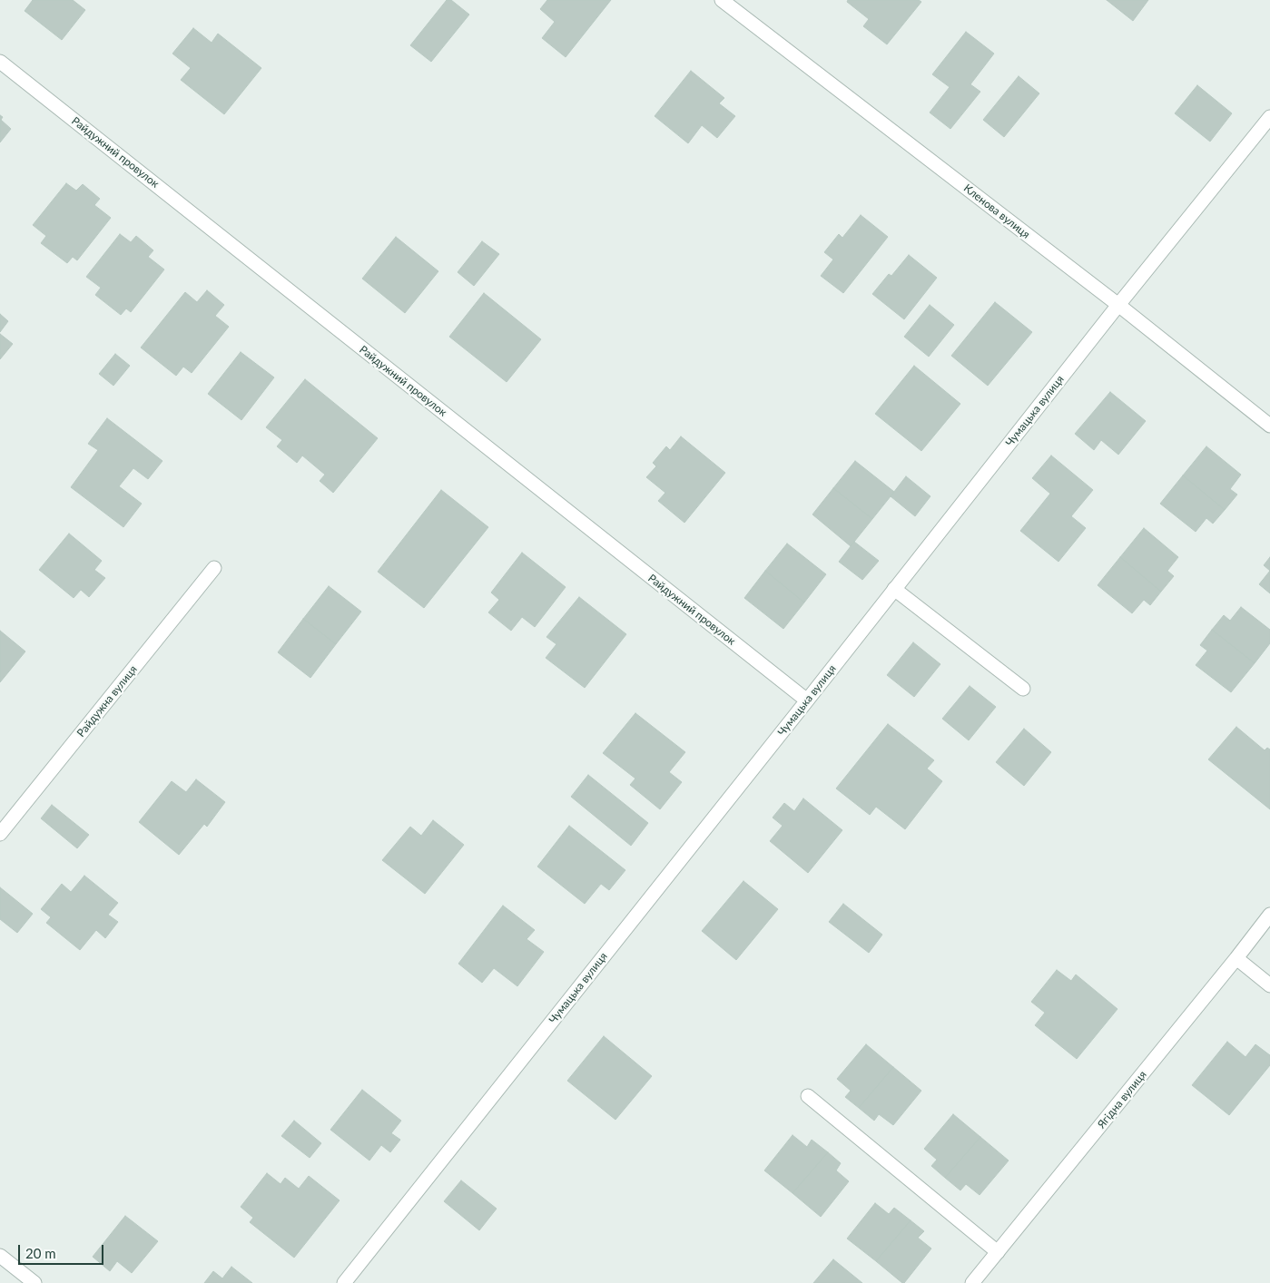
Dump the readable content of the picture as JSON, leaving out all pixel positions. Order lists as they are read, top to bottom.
{
  "streets": {
    "street": [
      "Райдужний провулок",
      "Кленова вулиця",
      "Чумацька вулиця",
      "Райдужна вулиця",
      "Ягідна вулиця"
    ]
  },
  "crossings": [
    ["Райдужний провулок", "Чумацька вулиця"],
    ["Кленова вулиця", "Чумацька вулиця"]
  ],
  "scale_bar": "20 m"
}
